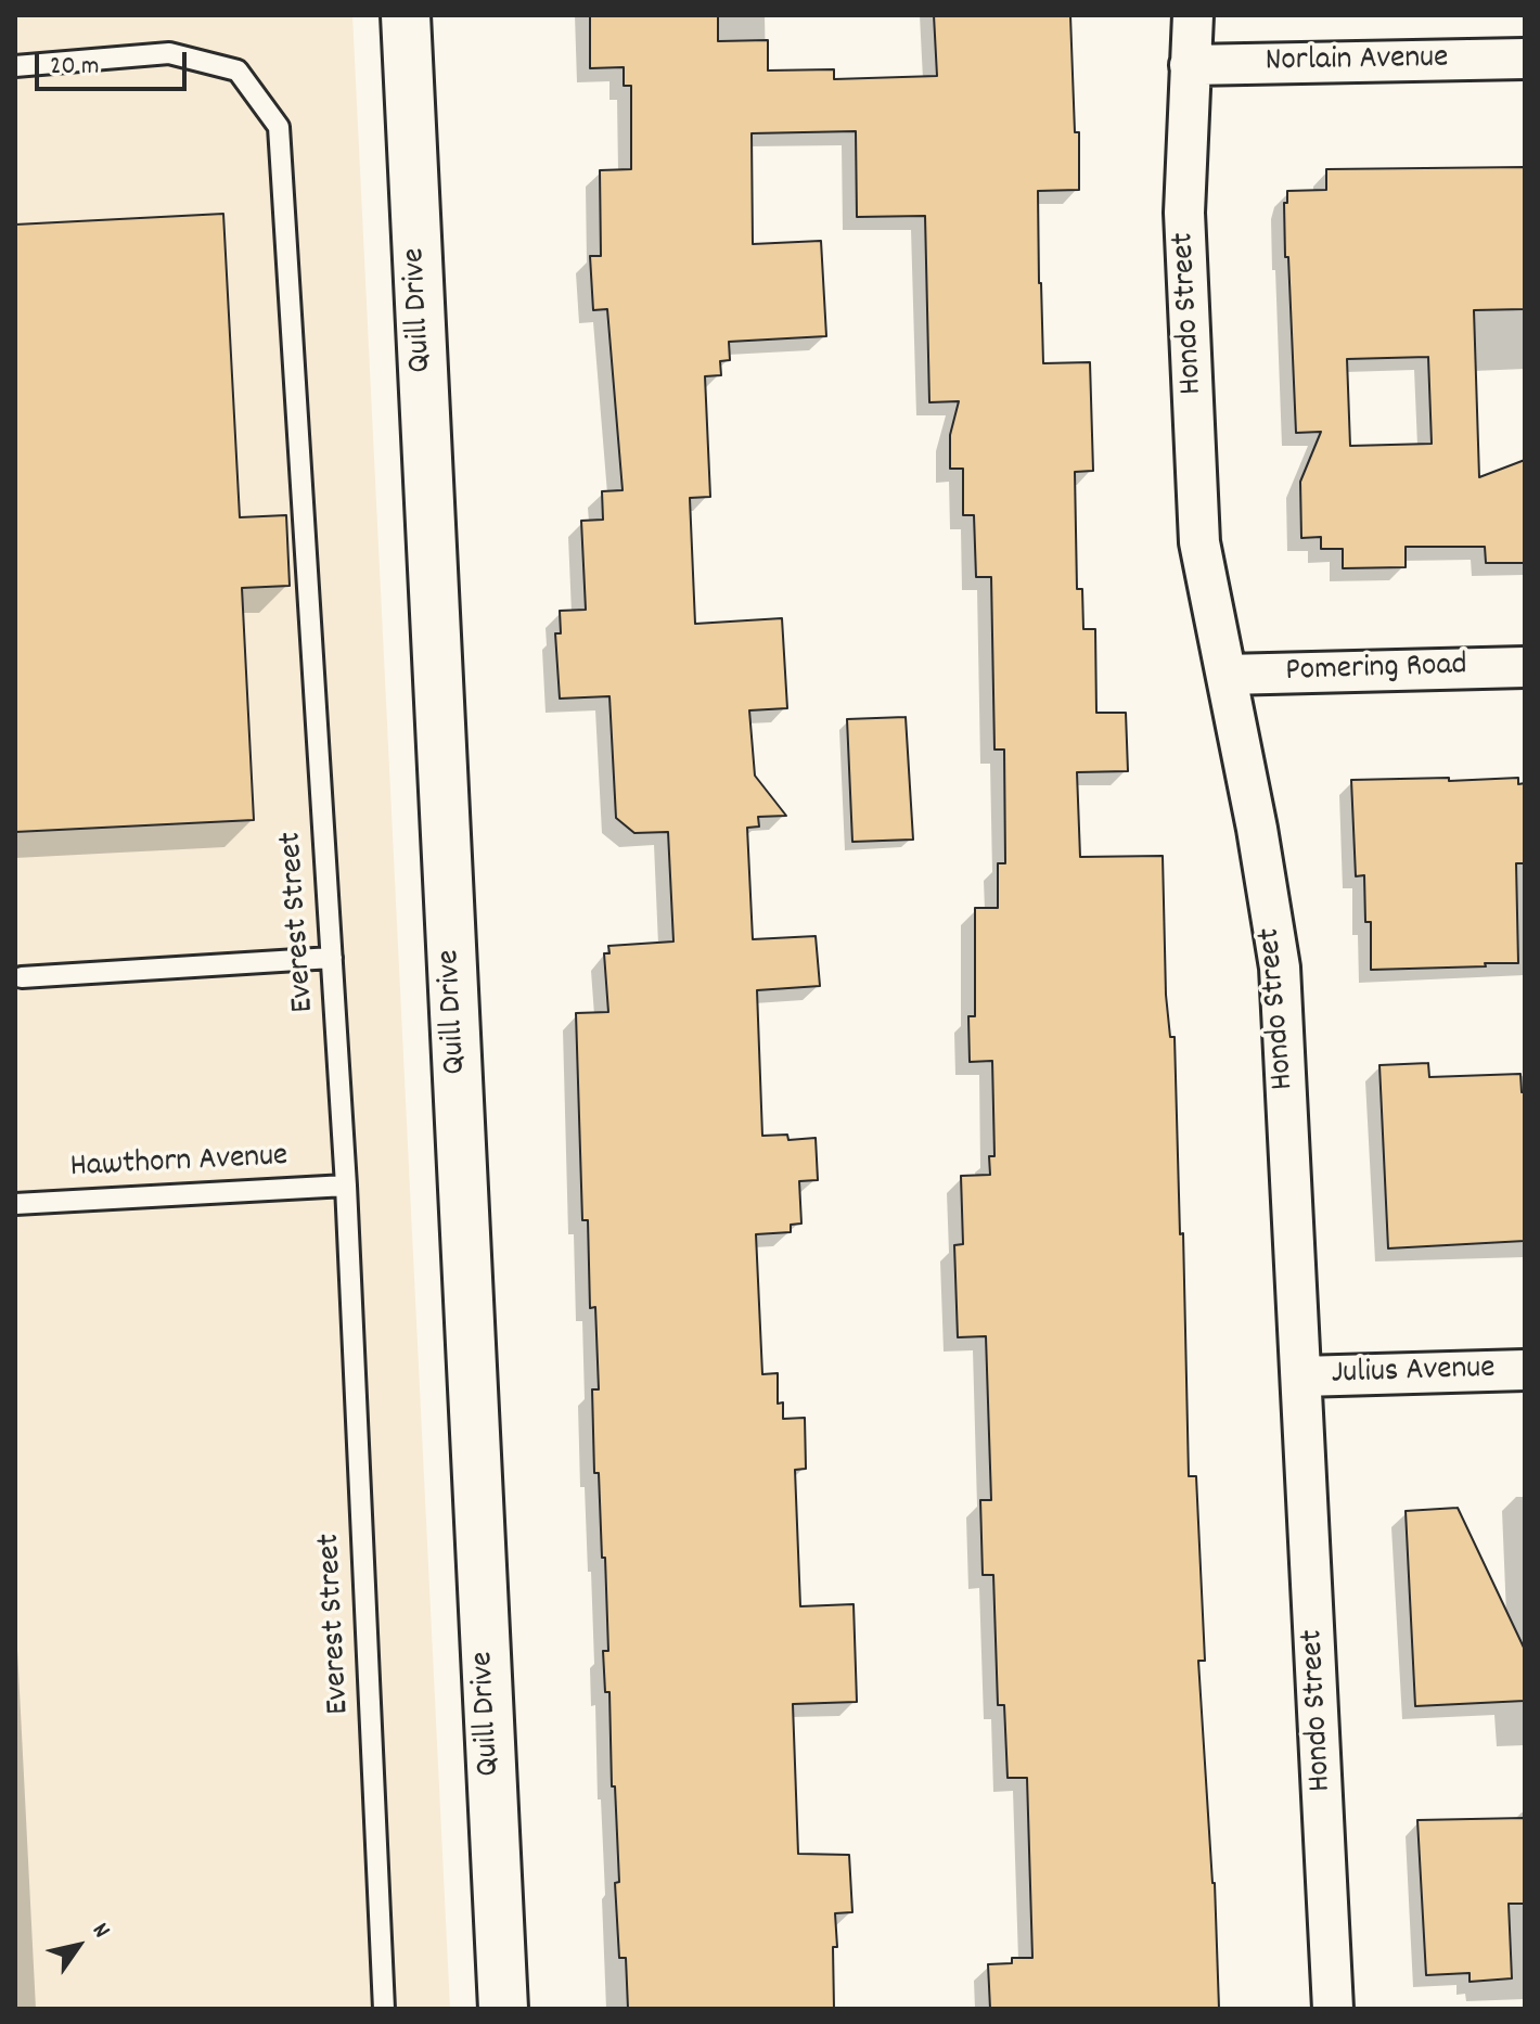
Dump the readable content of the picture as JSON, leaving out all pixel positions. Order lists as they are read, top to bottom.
{
  "streets": {
    "street": [
      "Norlain Avenue",
      "Quill Drive",
      "Hondo Street",
      "Pomering Road",
      "Julius Avenue"
    ],
    "lane": ["Everest Street", "Hawthorn Avenue"]
  },
  "crossings": [
    ["Norlain Avenue", "Hondo Street"],
    ["Hondo Street", "Pomering Road"],
    ["Hondo Street", "Julius Avenue"],
    ["Everest Street", "Hawthorn Avenue"]
  ],
  "scale_bar": "20 m",
  "north": "top right"
}
